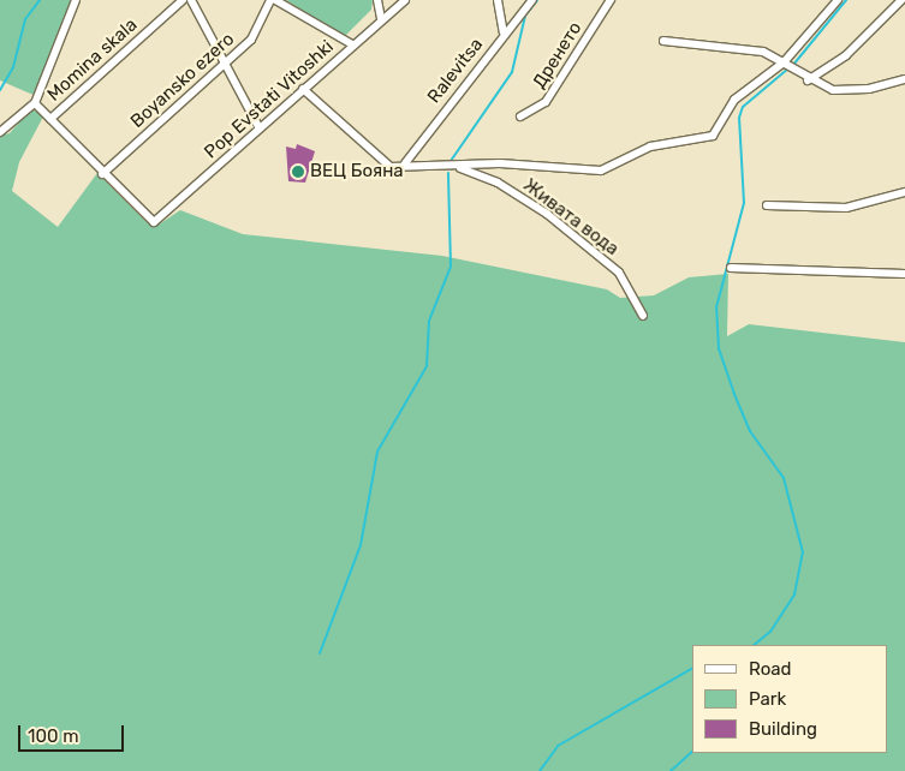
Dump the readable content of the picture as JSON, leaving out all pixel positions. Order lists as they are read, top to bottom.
{
  "streets": {
    "street": [
      "Дренето",
      "Momina skala",
      "Ralevitsa",
      "Boyansko ezero",
      "Pop Evstati Vitoshki",
      "Живата вода"
    ]
  },
  "crossings": [
    ["Boyansko ezero", "Pop Evstati Vitoshki"]
  ],
  "places": ["ВЕЦ Бояна"],
  "legend": ["Road", "Park", "Building"],
  "scale_bar": "100 m"
}
